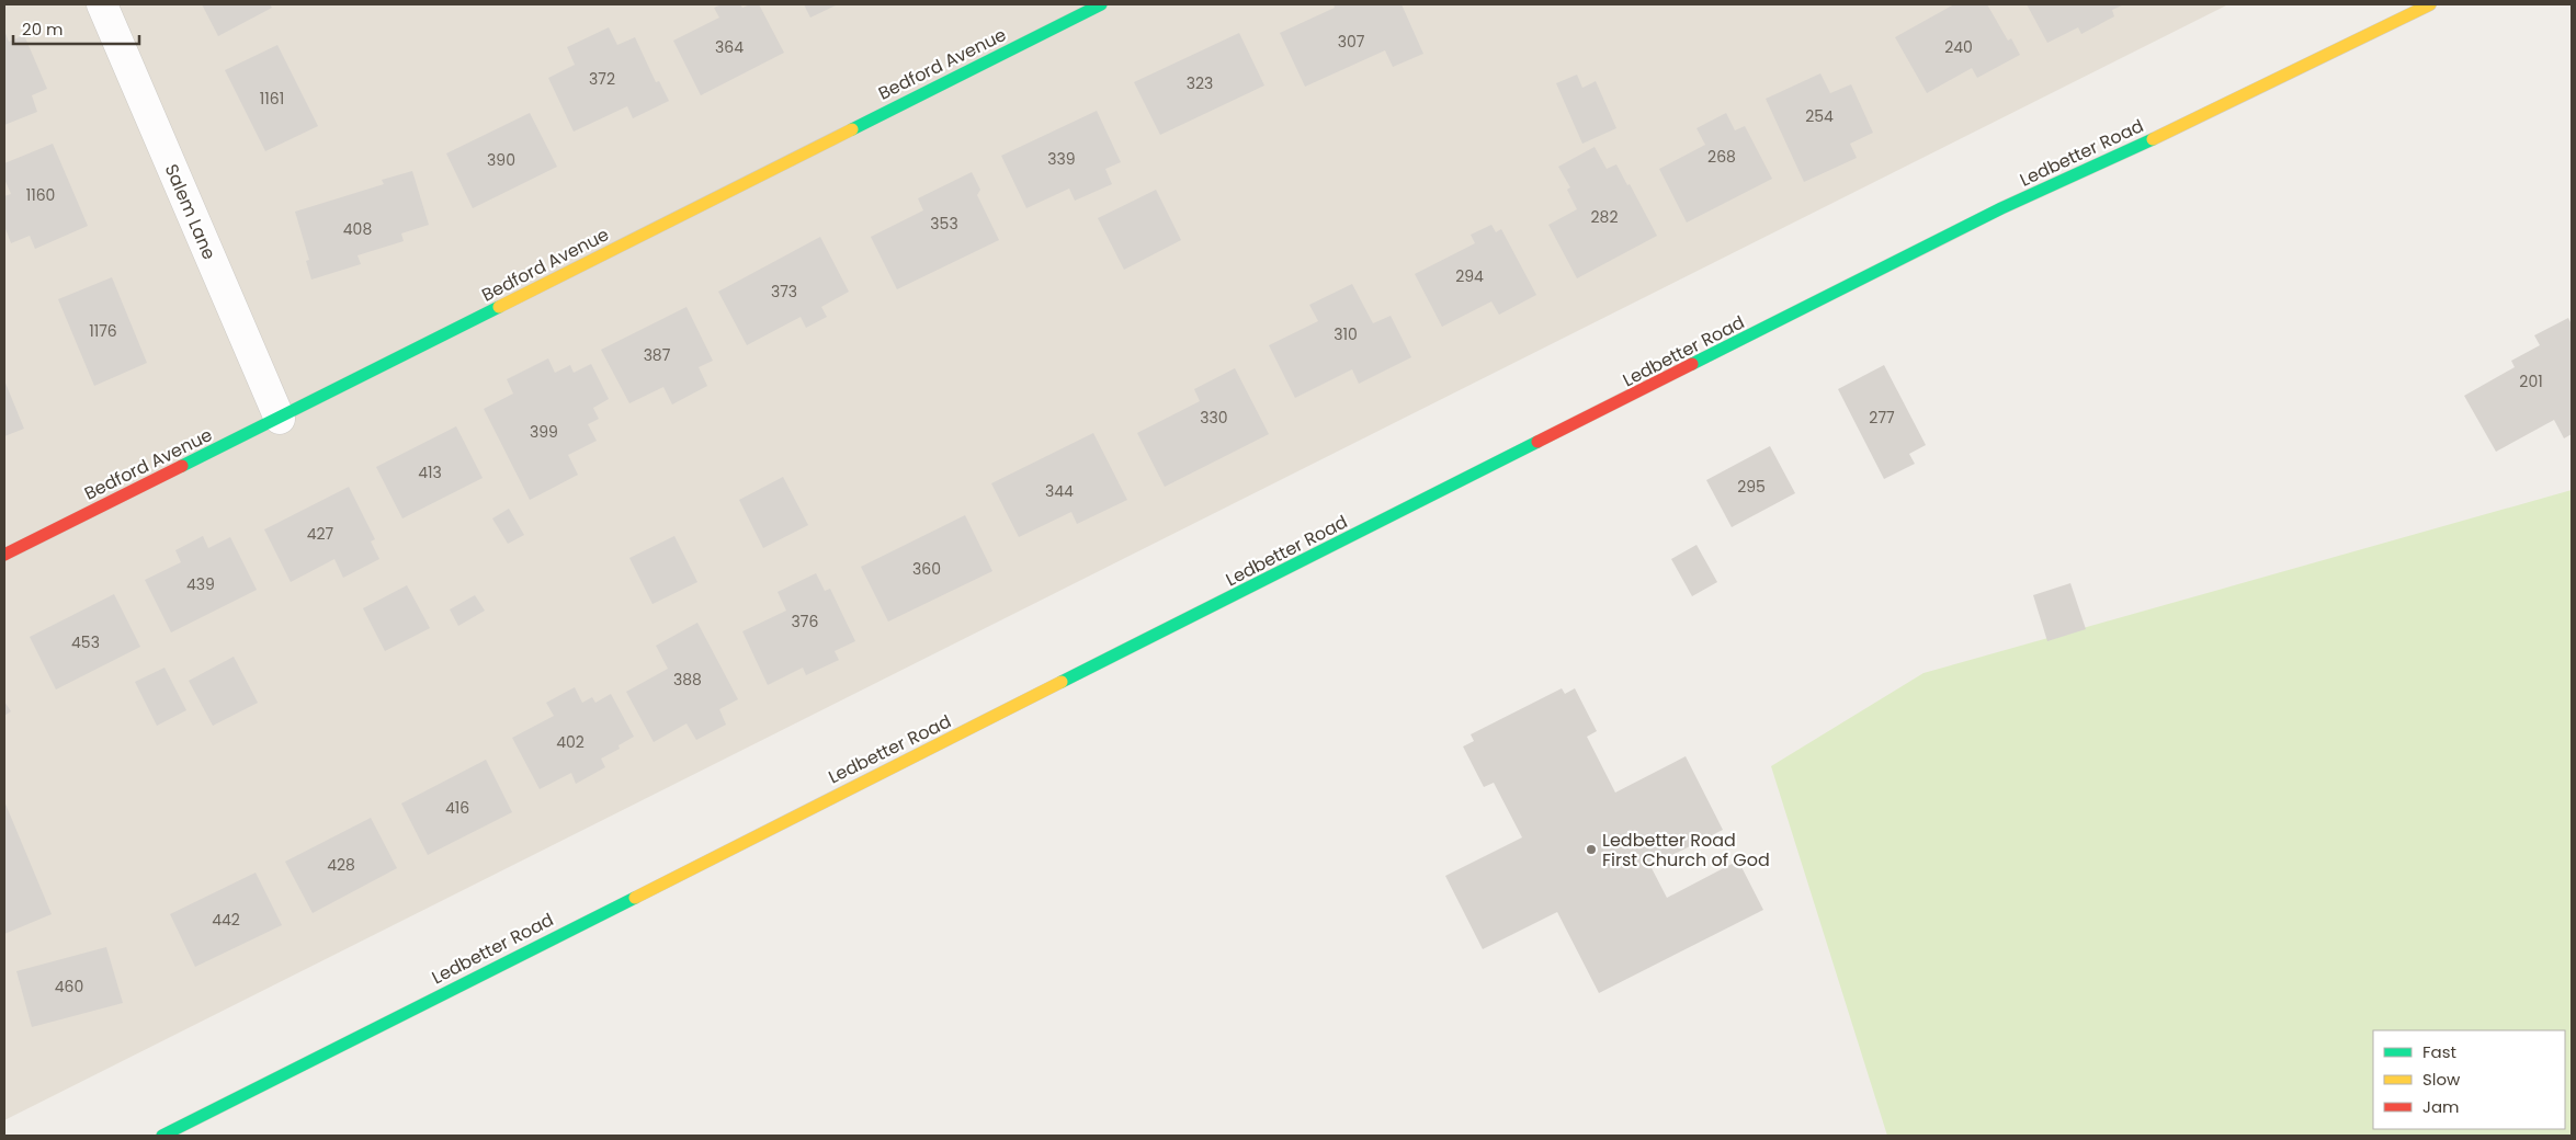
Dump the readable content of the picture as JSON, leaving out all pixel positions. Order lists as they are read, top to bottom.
{
  "streets": {
    "street": ["Bedford Avenue", "Ledbetter Road", "Salem Lane"]
  },
  "crossings": [
    ["Bedford Avenue", "Salem Lane"]
  ],
  "places": ["Ledbetter Road First Church of God"],
  "house_numbers": [
    "307",
    "364",
    "240",
    "372",
    "323",
    "1161",
    "254",
    "268",
    "339",
    "390",
    "1160",
    "282",
    "353",
    "408",
    "294",
    "373",
    "1176",
    "310",
    "387",
    "201",
    "330",
    "277",
    "399",
    "413",
    "295",
    "344",
    "427",
    "360",
    "439",
    "376",
    "453",
    "388",
    "402",
    "416",
    "428",
    "442",
    "460"
  ],
  "legend": ["Fast", "Slow", "Jam"],
  "scale_bar": "20 m"
}
